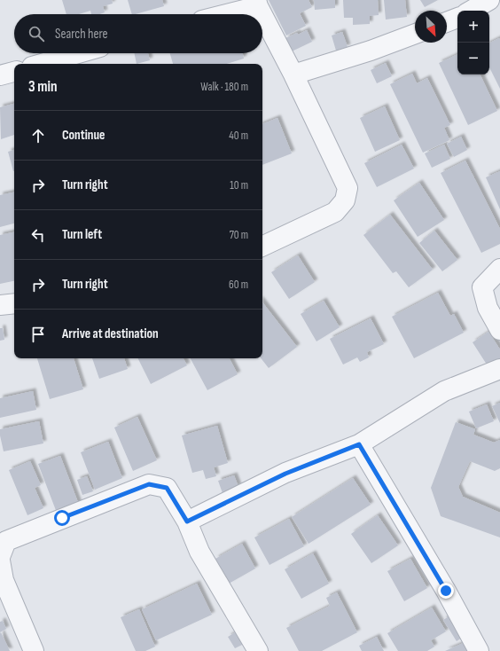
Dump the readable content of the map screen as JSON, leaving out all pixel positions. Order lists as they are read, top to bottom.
{
  "north": "bottom right",
  "page": {
    "map_buttons": ["+", "−"],
    "search": "Search here",
    "heading": ["3 min", "Walk · 180 m"],
    "list": [
      ["Continue", "40 m"],
      ["Turn right", "10 m"],
      ["Turn left", "70 m"],
      ["Turn right", "60 m"],
      "Arrive at destination"
    ]
  }
}
